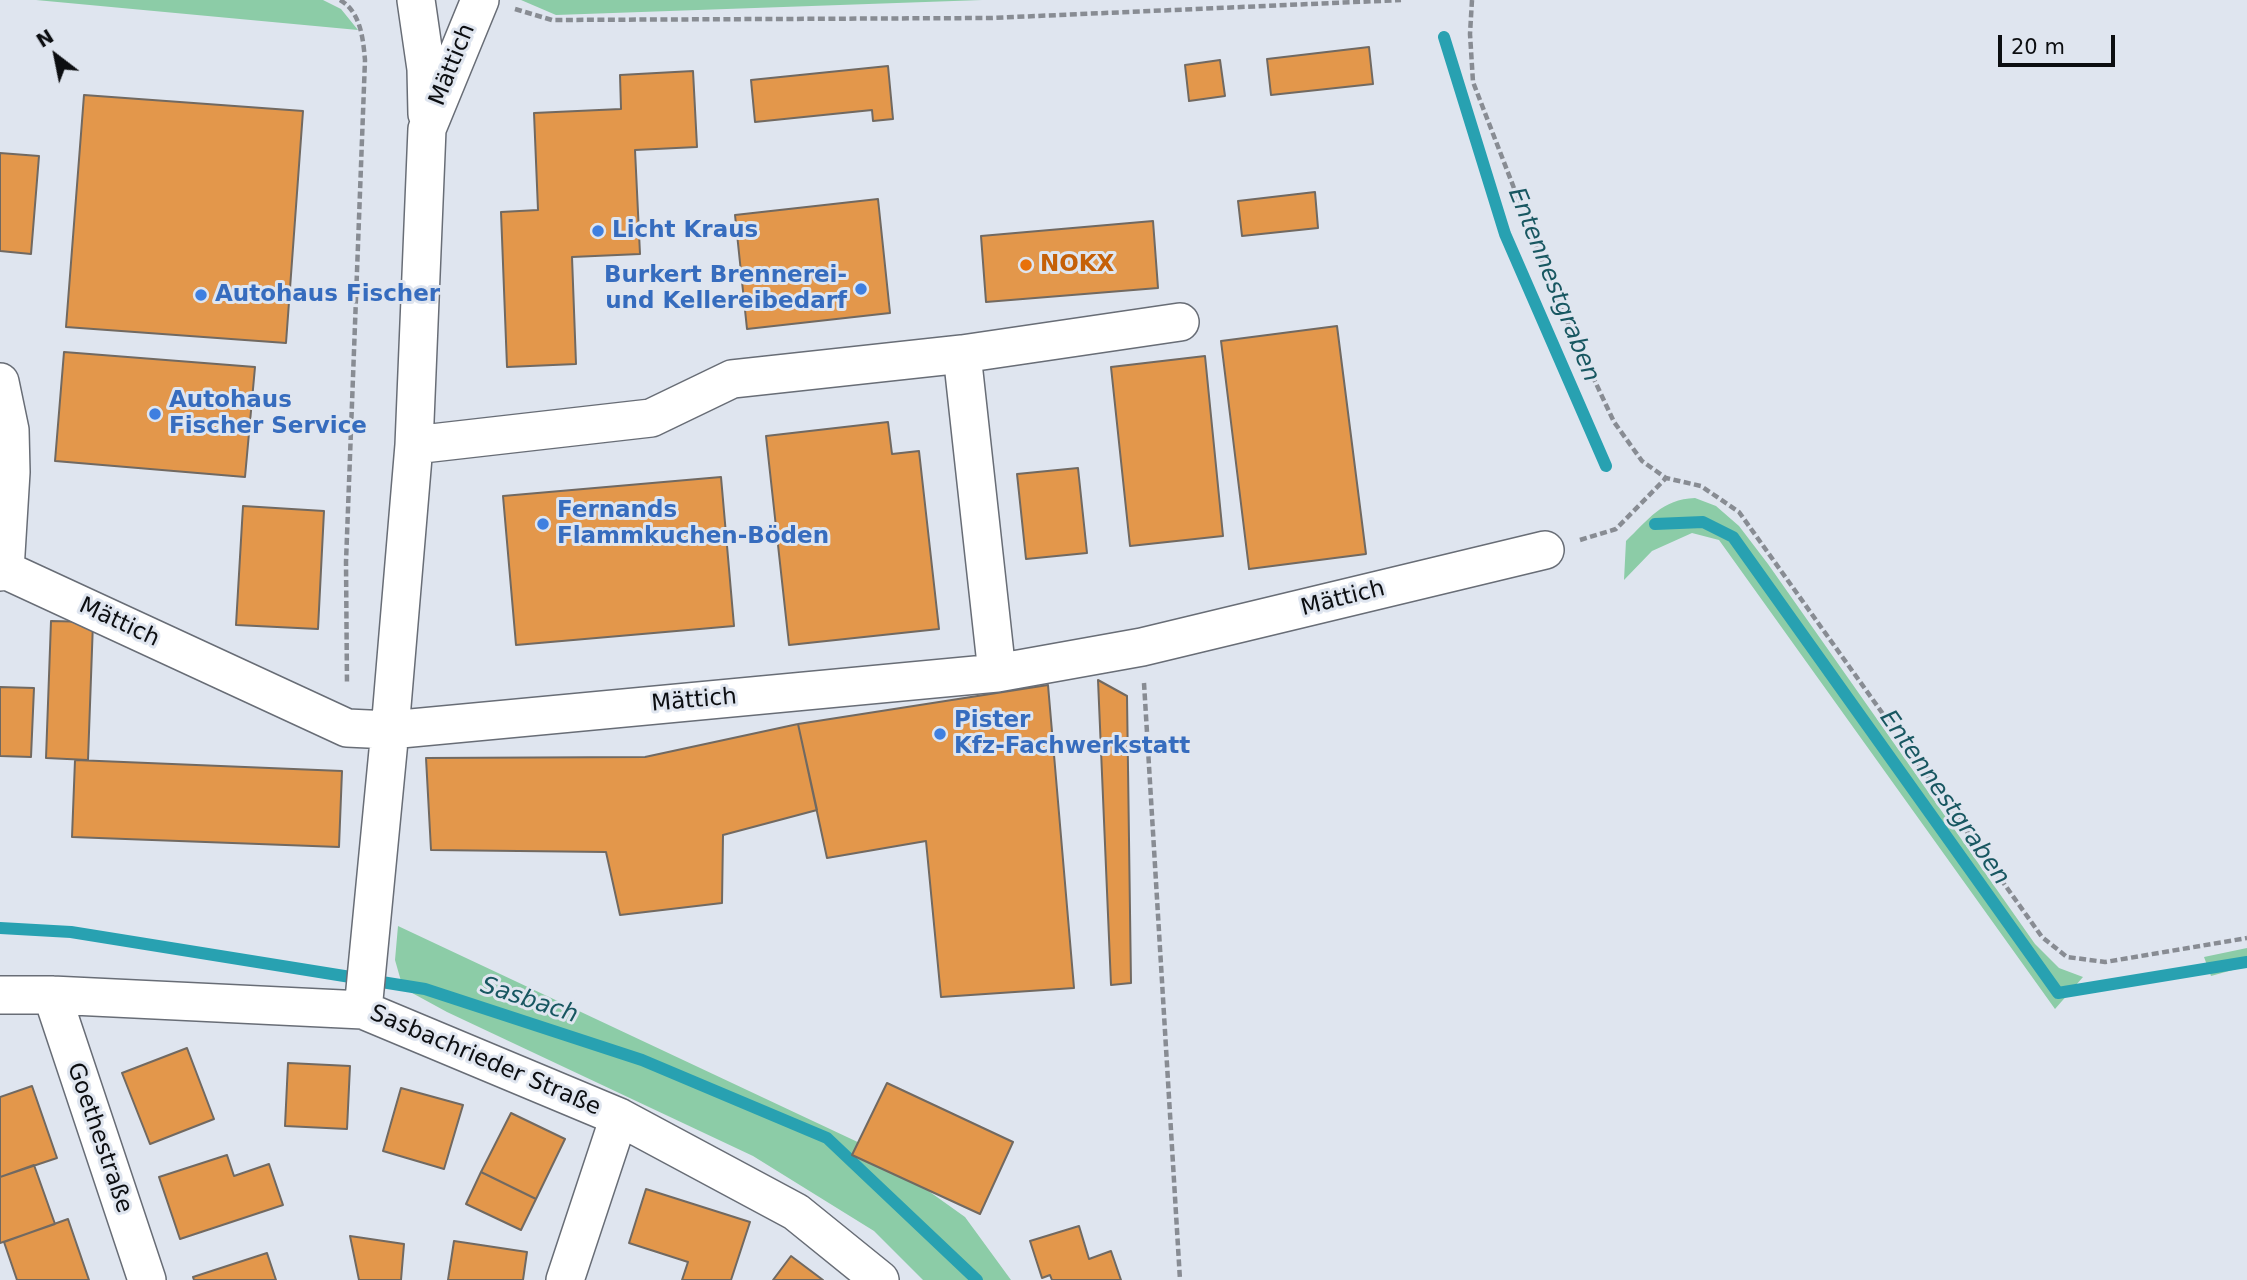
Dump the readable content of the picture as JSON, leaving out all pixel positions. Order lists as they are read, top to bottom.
{
  "streets": {
    "street": ["Mättich", "Sasbachrieder Straße", "Goethestraße"]
  },
  "crossings": [
    ["Mättich", "Sasbachrieder Straße"],
    ["Sasbachrieder Straße", "Goethestraße"]
  ],
  "water": ["Entennestgraben", "Sasbach"],
  "places": [
    "Licht Kraus",
    "NOKX",
    "Burkert Brennerei- und Kellereibedarf",
    "Autohaus Fischer",
    "Autohaus Fischer Service",
    "Fernands Flammkuchen-Böden",
    "Pister Kfz-Fachwerkstatt"
  ],
  "scale_bar": "20 m",
  "north": "top left"
}
